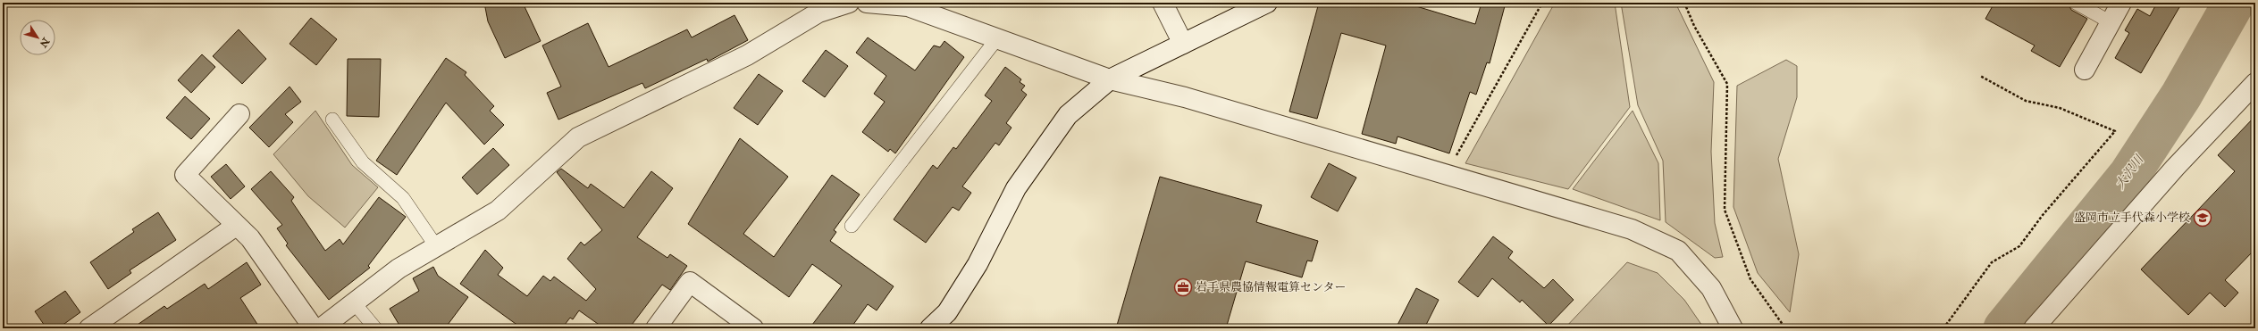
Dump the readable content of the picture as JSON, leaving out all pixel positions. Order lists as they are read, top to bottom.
{
  "water": ["大沢川"],
  "places": {
    "school or university": ["盛岡市立手代森小学校"],
    "office": ["岩手県農協情報電算センター"]
  },
  "north": "bottom right"
}
